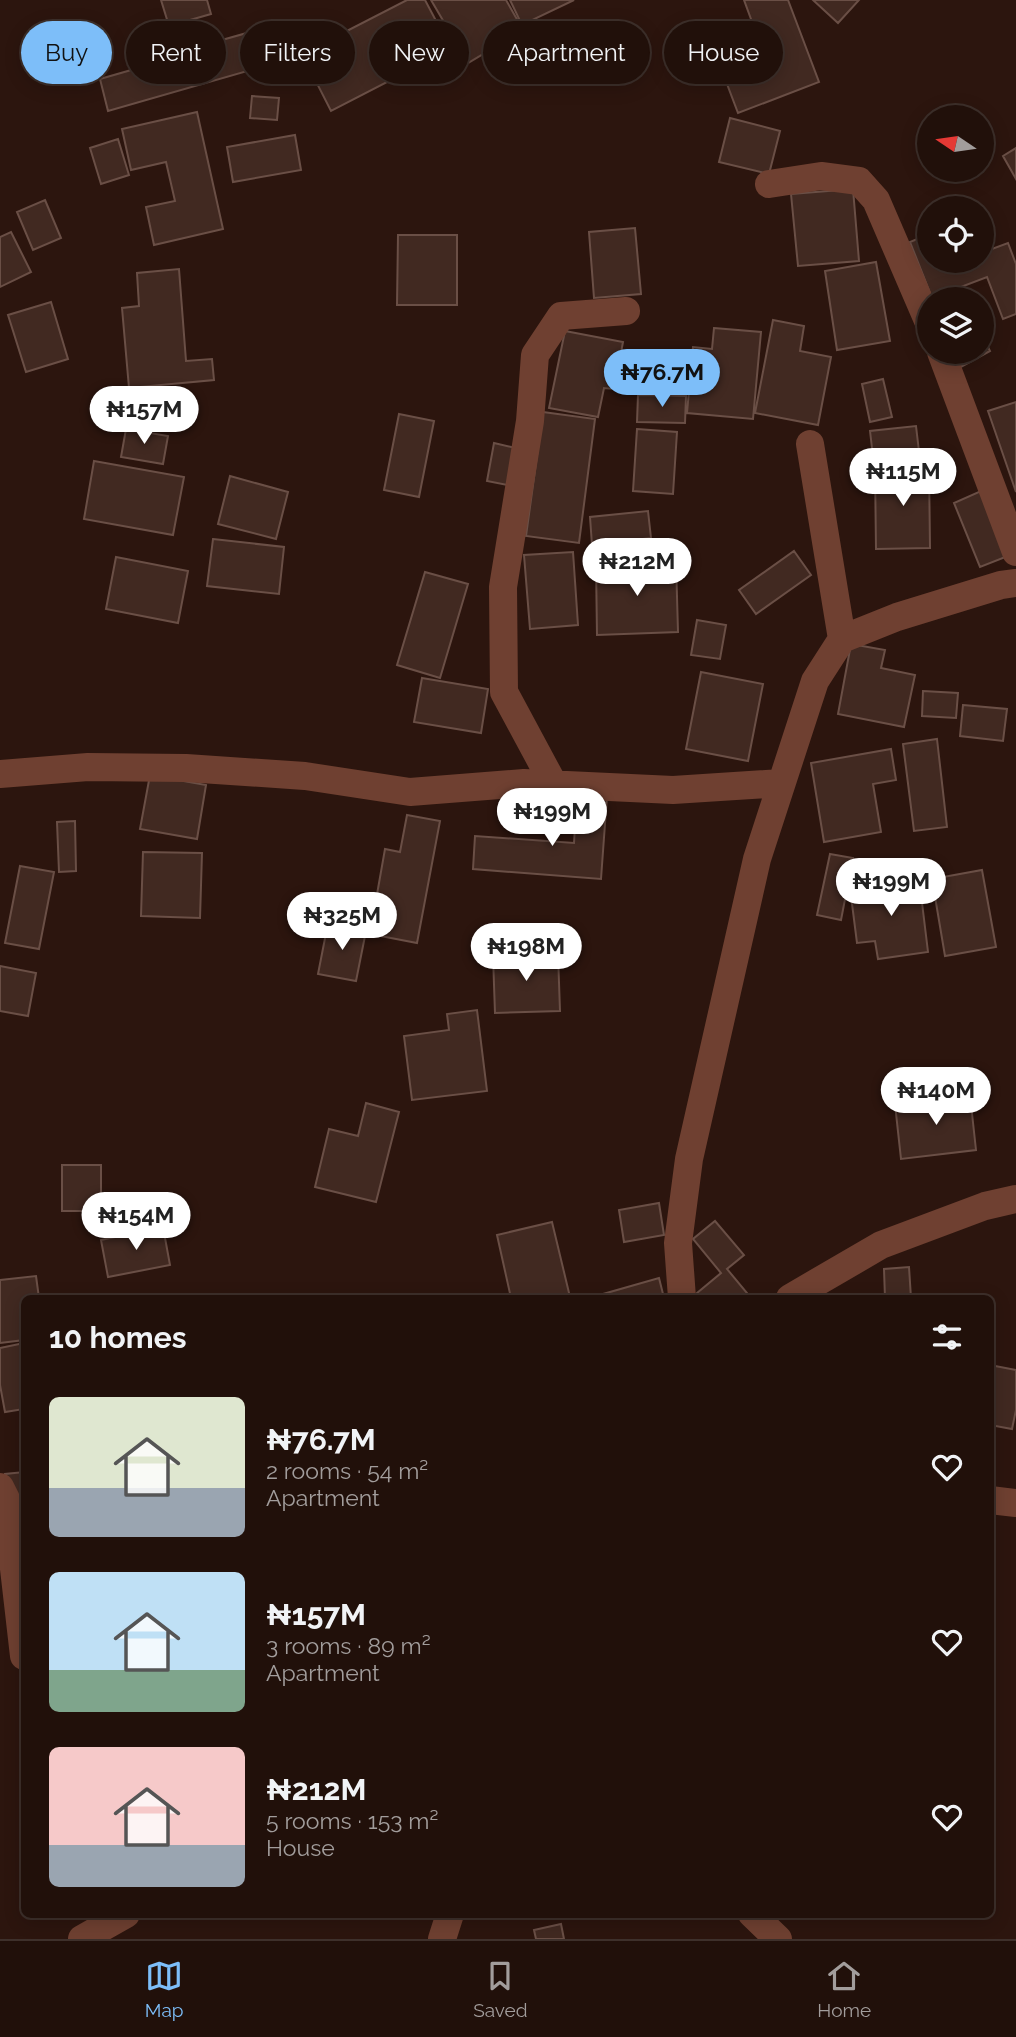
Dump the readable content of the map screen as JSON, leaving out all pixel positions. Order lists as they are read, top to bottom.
{
  "north": "left",
  "page": {
    "chip": [
      "Buy",
      "Rent",
      "Filters",
      "New",
      "Apartment",
      "House"
    ],
    "price": [
      "₦76.7M",
      "₦157M",
      "₦115M",
      "₦212M",
      "₦199M",
      "₦199M",
      "₦325M",
      "₦198M",
      "₦140M",
      "₦154M"
    ],
    "heading": "10 homes",
    "list": [
      {
        "name": "₦76.7M",
        "note": "2 rooms · 54 m² · Apartment"
      },
      {
        "name": "₦157M",
        "note": "3 rooms · 89 m² · Apartment"
      },
      {
        "name": "₦212M",
        "note": "5 rooms · 153 m² · House"
      }
    ],
    "tabs": ["Map", "Saved", "Home"]
  }
}
